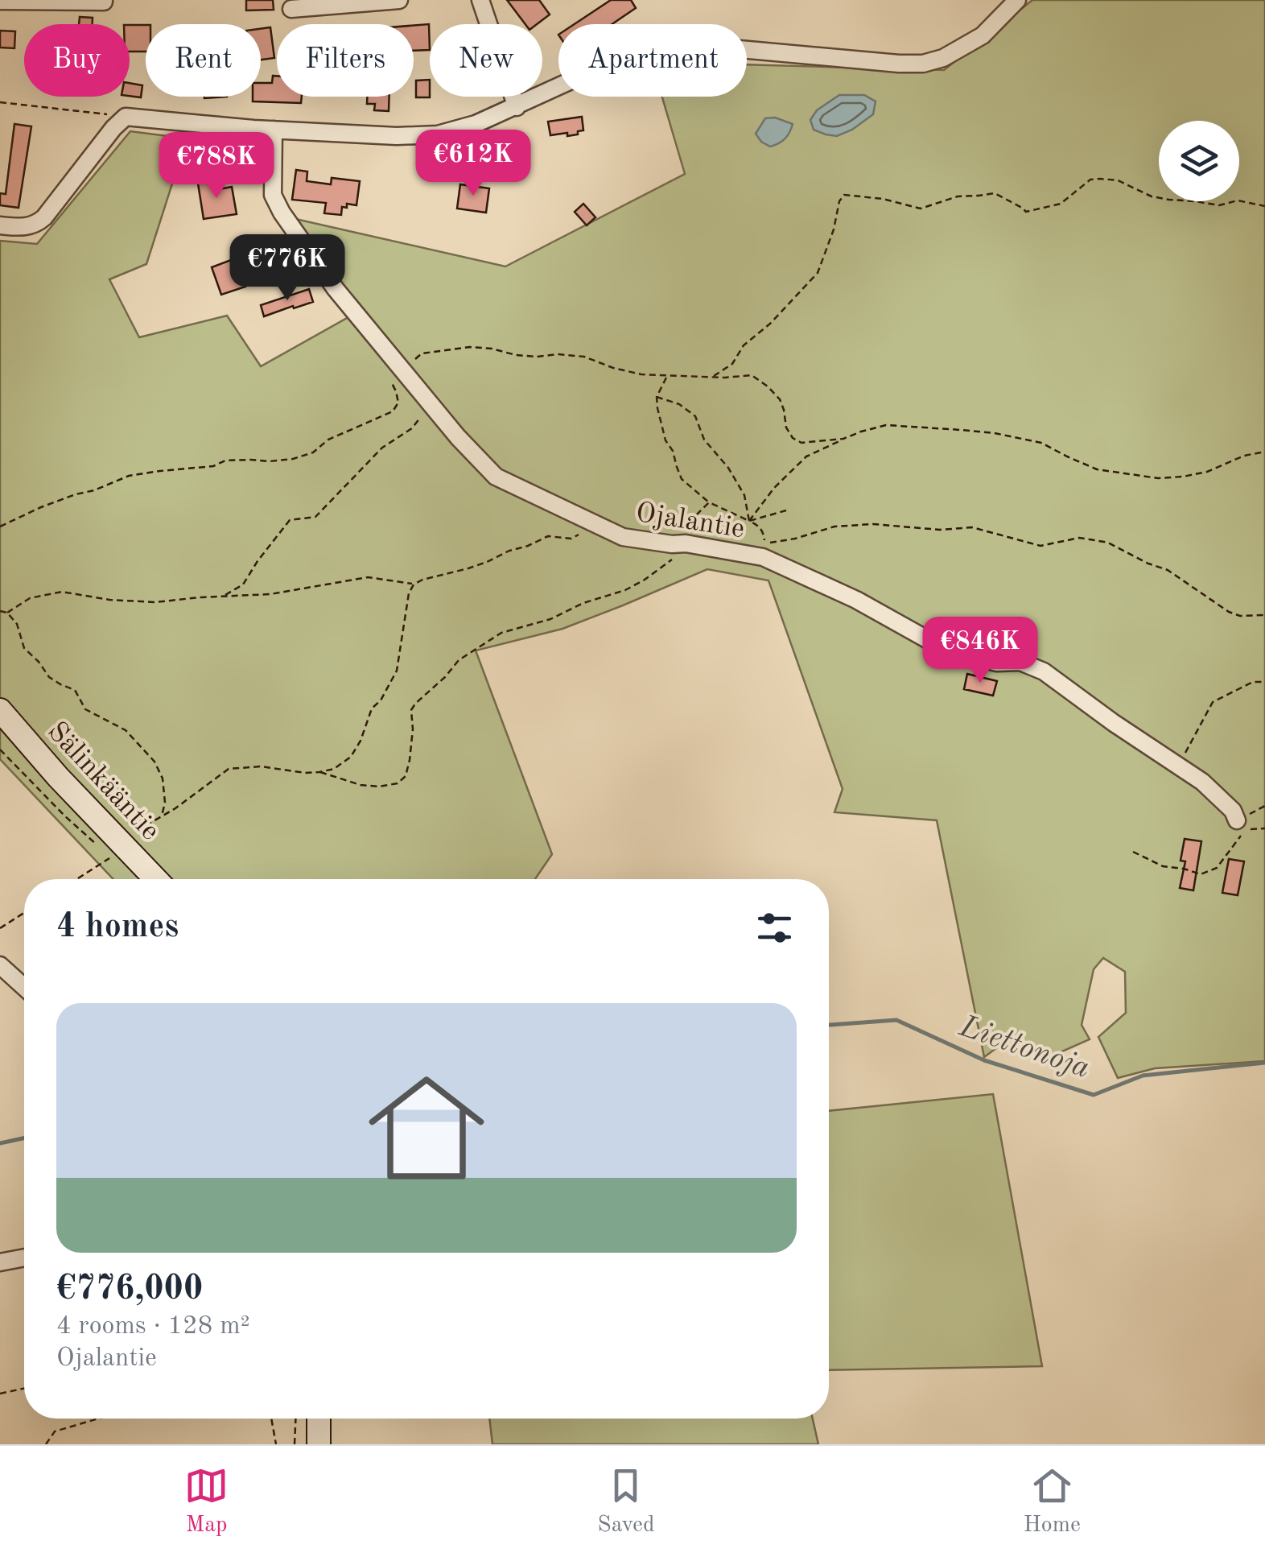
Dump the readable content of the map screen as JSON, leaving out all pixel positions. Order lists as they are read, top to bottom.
{
  "streets": {
    "street": ["Ojalantie", "Sälinkääntie"]
  },
  "water": ["Liettonoja"],
  "page": {
    "chip": [
      "Buy",
      "Rent",
      "Filters",
      "New",
      "Apartment"
    ],
    "price": [
      "€612K",
      "€788K",
      "€776K",
      "€846K"
    ],
    "heading": "4 homes",
    "list": [
      {
        "name": "€776,000",
        "note": "4 rooms · 128 m² · Ojalantie"
      }
    ],
    "tabs": ["Map", "Saved", "Home"]
  }
}
